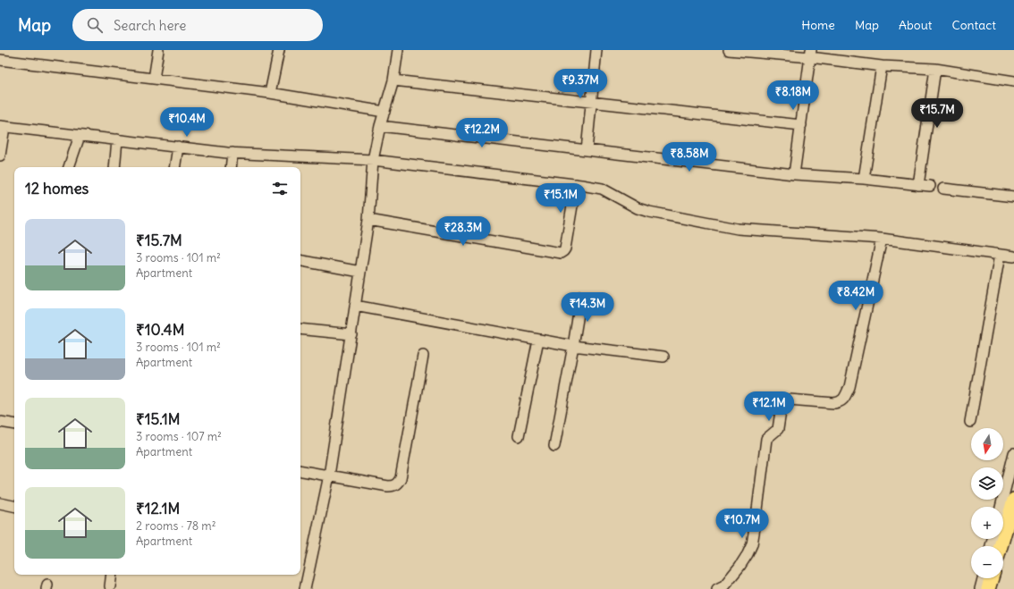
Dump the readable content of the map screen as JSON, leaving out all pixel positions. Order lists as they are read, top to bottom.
{
  "north": "bottom",
  "page": {
    "header": "Map",
    "search": "Search here",
    "nav": [
      "Home",
      "Map",
      "About",
      "Contact"
    ],
    "price": [
      "₹9.37M",
      "₹8.18M",
      "₹15.7M",
      "₹10.4M",
      "₹12.2M",
      "₹8.58M",
      "₹15.1M",
      "₹28.3M",
      "₹8.42M",
      "₹14.3M",
      "₹12.1M",
      "₹10.7M"
    ],
    "heading": "12 homes",
    "list": [
      {
        "name": "₹15.7M",
        "note": "3 rooms · 101 m² · Apartment"
      },
      {
        "name": "₹10.4M",
        "note": "3 rooms · 101 m² · Apartment"
      },
      {
        "name": "₹15.1M",
        "note": "3 rooms · 107 m² · Apartment"
      },
      {
        "name": "₹12.1M",
        "note": "2 rooms · 78 m² · Apartment"
      }
    ],
    "map_buttons": ["+", "−"]
  }
}
